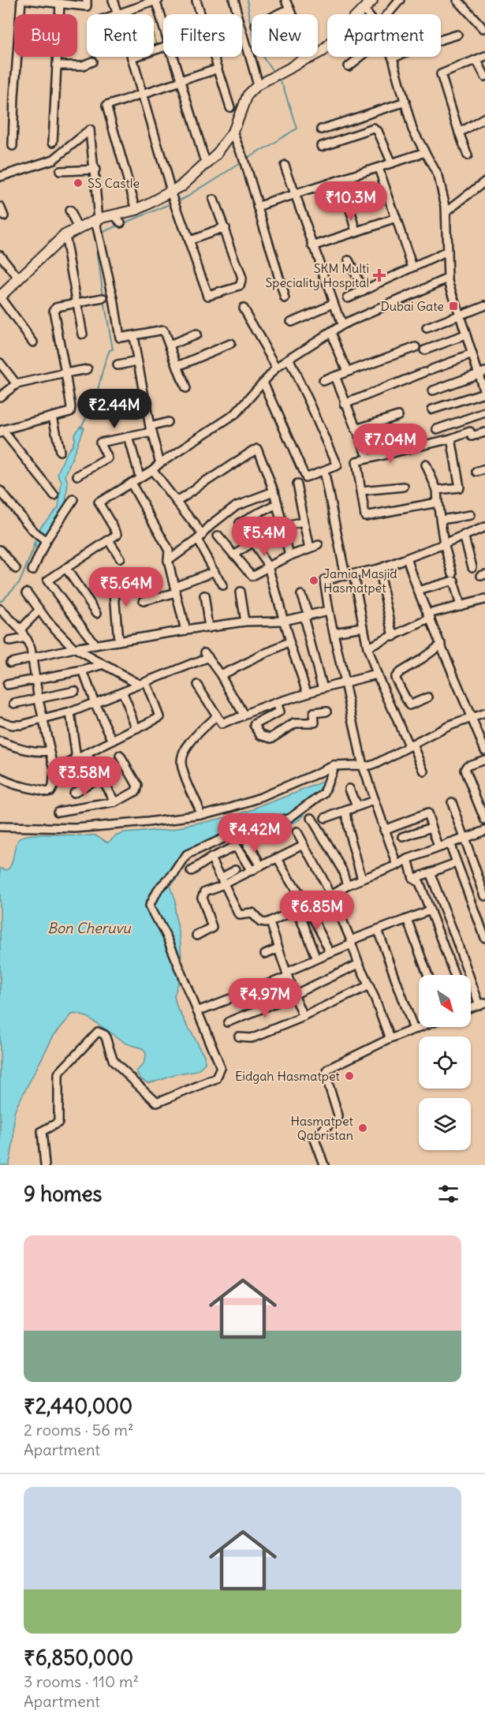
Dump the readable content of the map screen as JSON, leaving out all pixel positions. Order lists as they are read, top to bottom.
{
  "water": ["Bon Cheruvu"],
  "places": {
    "other": [
      "SS Castle",
      "Jamia Masjid Hasmatpet",
      "Eidgah Hasmatpet",
      "Hasmatpet Qabristan"
    ],
    "health": ["SKM Multi Speciality Hospital"],
    "transit": ["Dubai Gate"]
  },
  "north": "bottom right",
  "page": {
    "chip": [
      "Buy",
      "Rent",
      "Filters",
      "New",
      "Apartment"
    ],
    "price": [
      "₹10.3M",
      "₹2.44M",
      "₹7.04M",
      "₹5.4M",
      "₹5.64M",
      "₹3.58M",
      "₹4.42M",
      "₹6.85M",
      "₹4.97M"
    ],
    "heading": "9 homes",
    "list": [
      {
        "name": "₹2,440,000",
        "note": "2 rooms · 56 m² · Apartment"
      },
      {
        "name": "₹6,850,000",
        "note": "3 rooms · 110 m² · Apartment"
      }
    ]
  }
}
